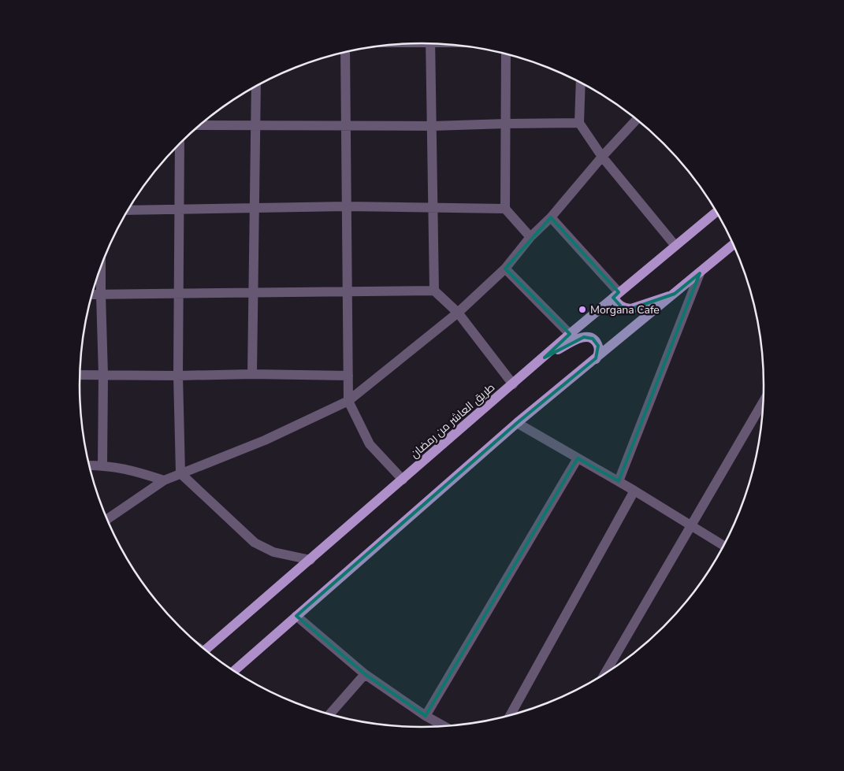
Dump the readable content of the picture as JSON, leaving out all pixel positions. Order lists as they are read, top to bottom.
{
  "streets": {
    "main road": ["طريق العاشر من رمضان"]
  },
  "places": ["Morgana Cafe"]
}
